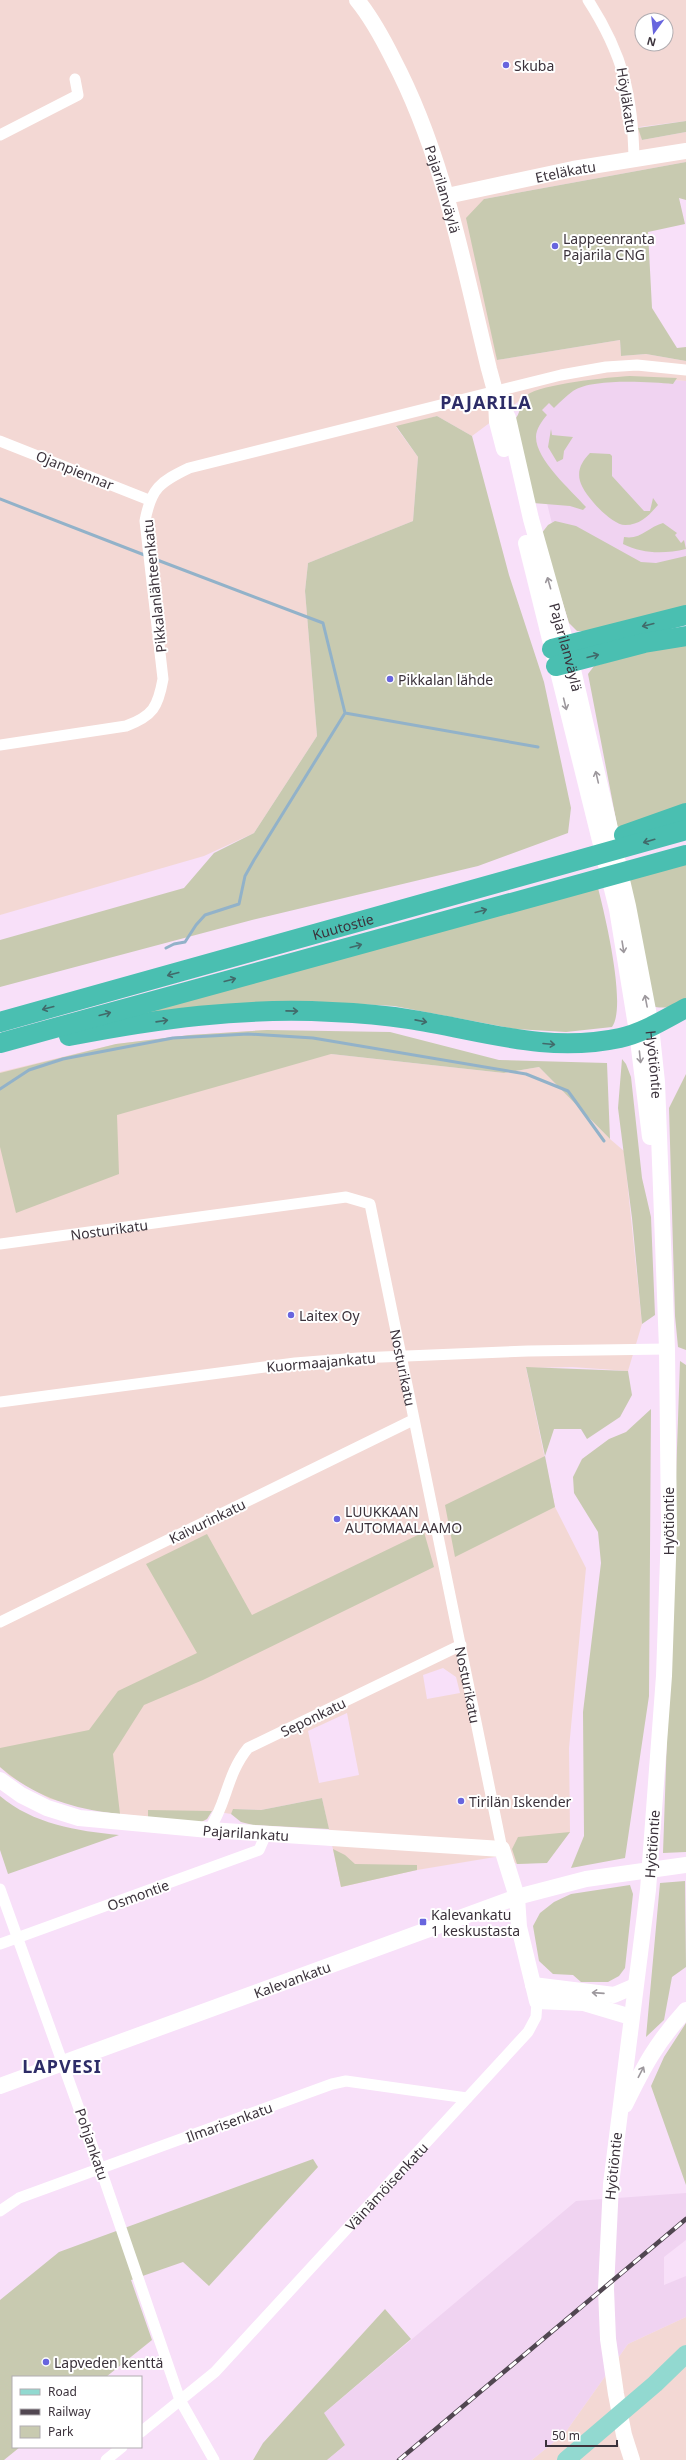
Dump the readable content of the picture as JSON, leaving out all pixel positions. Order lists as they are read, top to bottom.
{
  "streets": {
    "highway": ["Kuutostie"],
    "main road": [
      "Eteläkatu",
      "Pajarilanväylä",
      "Hyötiöntie",
      "Nosturikatu",
      "Pajarilankatu",
      "Kalevankatu",
      "Väinämöisenkatu"
    ],
    "street": [
      "Höyläkatu",
      "Ojanpiennar",
      "Pikkalanlähteenkatu",
      "Kuormaajankatu",
      "Kaivurinkatu",
      "Seponkatu",
      "Osmontie",
      "Ilmarisenkatu",
      "Pohjankatu"
    ]
  },
  "crossings": [
    ["Höyläkatu", "Eteläkatu"],
    ["Eteläkatu", "Pajarilanväylä"],
    ["Pajarilanväylä", "Pikkalanlähteenkatu"],
    ["Pajarilanväylä", "Hyötiöntie"],
    ["Ojanpiennar", "Pikkalanlähteenkatu"],
    ["Hyötiöntie", "Kuormaajankatu"],
    ["Nosturikatu", "Kuormaajankatu"],
    ["Nosturikatu", "Kaivurinkatu"],
    ["Nosturikatu", "Seponkatu"],
    ["Nosturikatu", "Pajarilankatu"],
    ["Nosturikatu", "Kalevankatu"],
    ["Nosturikatu", "Väinämöisenkatu"],
    ["Seponkatu", "Pajarilankatu"],
    ["Pajarilankatu", "Osmontie"],
    ["Osmontie", "Pohjankatu"],
    ["Kalevankatu", "Pohjankatu"],
    ["Kalevankatu", "Väinämöisenkatu"],
    ["Ilmarisenkatu", "Pohjankatu"],
    ["Ilmarisenkatu", "Väinämöisenkatu"],
    ["Pohjankatu", "Väinämöisenkatu"]
  ],
  "districts": ["PAJARILA", "LAPVESI"],
  "places": {
    "other": [
      "Skuba",
      "Lappeenranta Pajarila CNG",
      "Pikkalan lähde",
      "Laitex Oy",
      "LUUKKAAN AUTOMAALAAMO",
      "Tirilän Iskender",
      "Lapveden kenttä"
    ],
    "transit": ["Kalevankatu 1 keskustasta"]
  },
  "legend": ["Road", "Railway", "Park"],
  "scale_bar": "50 m",
  "north": "bottom"
}
